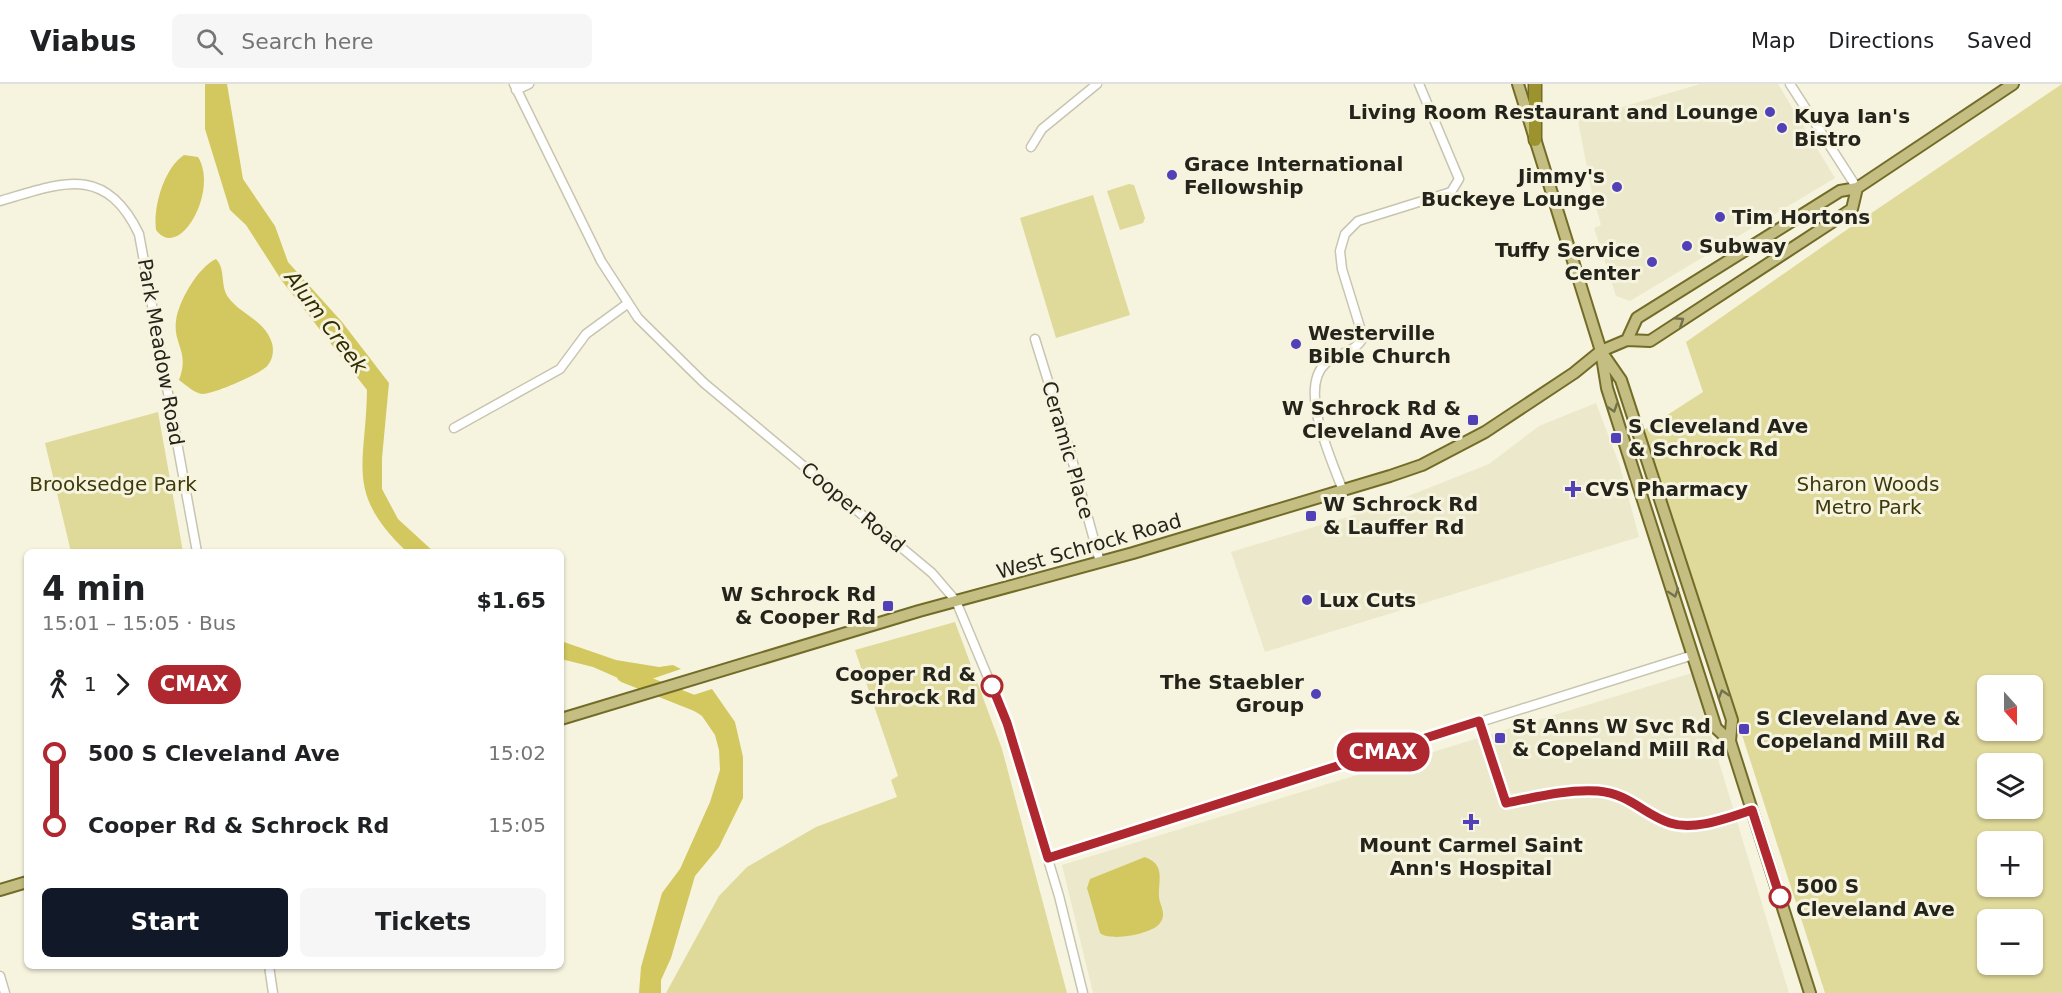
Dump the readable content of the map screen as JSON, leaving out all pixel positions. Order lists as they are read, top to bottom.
{
  "streets": {
    "main road": ["West Schrock Road"],
    "street": ["Park Meadow Road", "Ceramic Place", "Cooper Road"]
  },
  "crossings": [
    ["Ceramic Place", "West Schrock Road"],
    ["Cooper Road", "West Schrock Road"]
  ],
  "water": ["Alum Creek"],
  "parks": ["Brooksedge Park", "Sharon Woods Metro Park"],
  "places": {
    "other": [
      "Living Room Restaurant and Lounge",
      "Kuya Ian's Bistro",
      "Grace International Fellowship",
      "Jimmy's Buckeye Lounge",
      "Tim Hortons",
      "Subway",
      "Tuffy Service Center",
      "Westerville Bible Church",
      "Lux Cuts",
      "Cooper Rd & Schrock Rd",
      "The Staebler Group",
      "500 S Cleveland Ave"
    ],
    "transit": [
      "W Schrock Rd & Cleveland Ave",
      "S Cleveland Ave & Schrock Rd",
      "W Schrock Rd & Lauffer Rd",
      "W Schrock Rd & Cooper Rd",
      "S Cleveland Ave & Copeland Mill Rd",
      "St Anns W Svc Rd & Copeland Mill Rd"
    ],
    "health": ["CVS Pharmacy", "Mount Carmel Saint Ann's Hospital"]
  },
  "lines": ["bus line CMAX"],
  "north": "bottom",
  "page": {
    "header": "Viabus",
    "search": "Search here",
    "nav": ["Map", "Directions", "Saved"],
    "on_map": "CMAX",
    "heading": ["4 min", "15:01 – 15:05 · Bus", "$1.65"],
    "legs": ["1", "CMAX"],
    "map_buttons": ["+", "−"],
    "list": [
      {
        "name": "500 S Cleveland Ave",
        "value": "15:02"
      },
      {
        "name": "Cooper Rd & Schrock Rd",
        "value": "15:05"
      }
    ],
    "buttons": ["Start", "Tickets"]
  }
}
